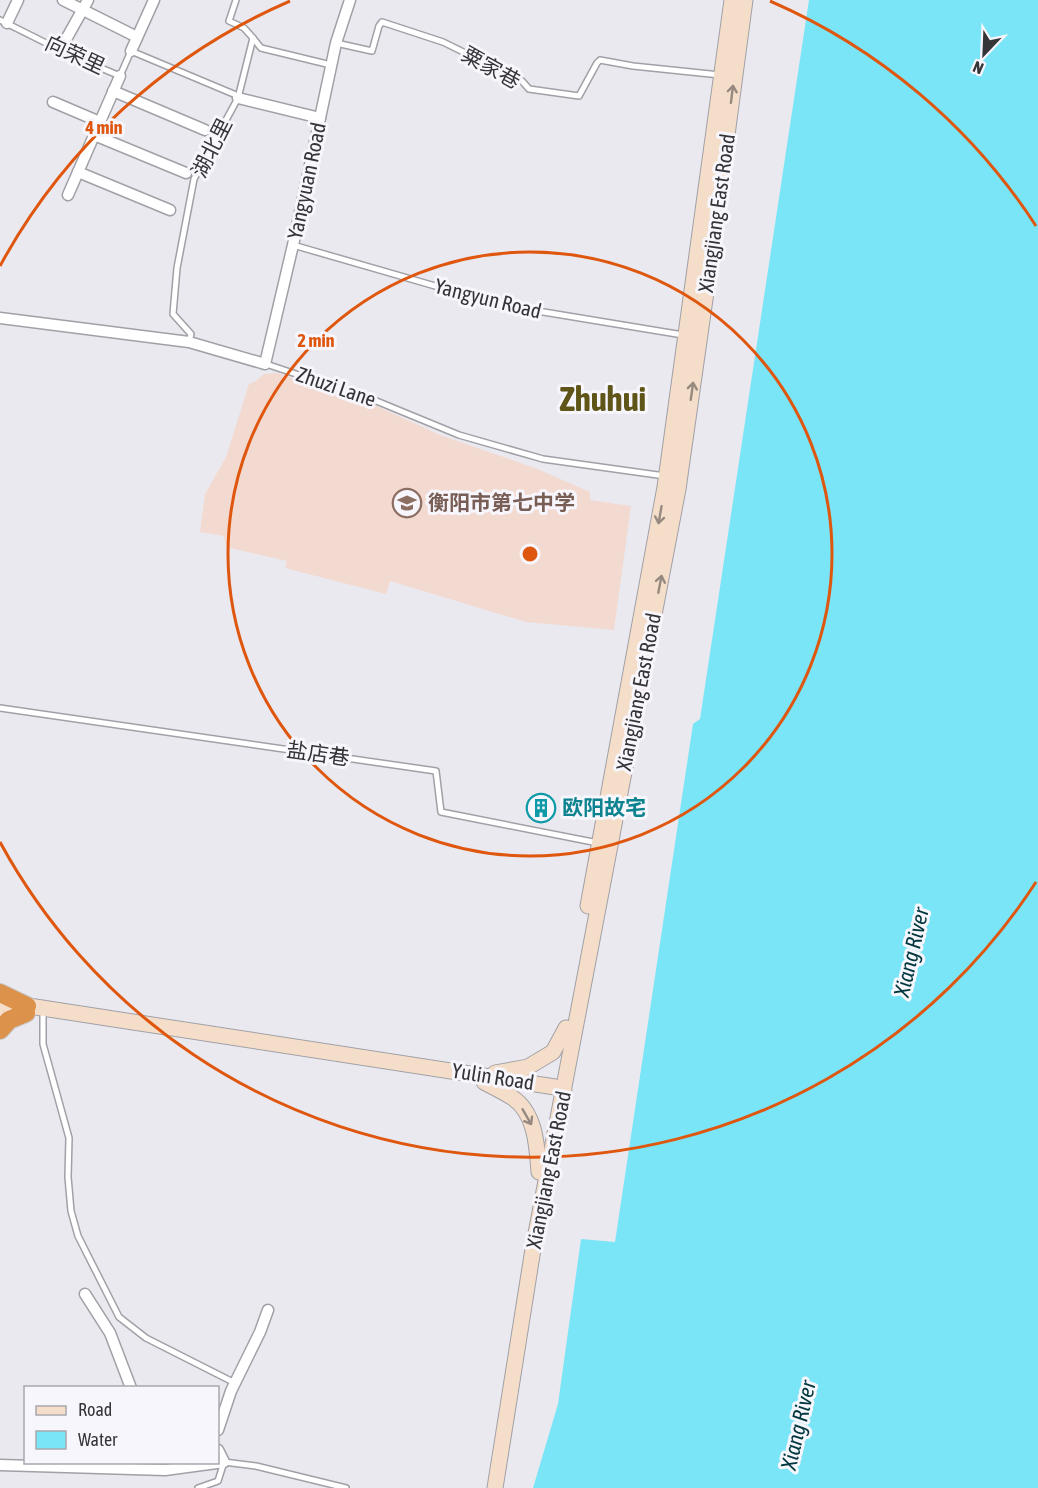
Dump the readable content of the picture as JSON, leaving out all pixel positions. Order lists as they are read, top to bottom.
{
  "streets": {
    "main road": ["Xiangjiang East Road", "Yulin Road"],
    "street": ["Yangyuan Road", "Zhuzi Lane"],
    "lane": [
      "向荣里",
      "粟家巷",
      "湖北里",
      "Yangyun Road",
      "盐店巷"
    ]
  },
  "crossings": [
    ["向荣里", "湖北里"],
    ["粟家巷", "Yangyuan Road"],
    ["粟家巷", "Xiangjiang East Road"],
    ["湖北里", "Zhuzi Lane"],
    ["Yangyuan Road", "Yangyun Road"],
    ["Yangyuan Road", "Zhuzi Lane"],
    ["Xiangjiang East Road", "Yangyun Road"],
    ["Xiangjiang East Road", "Zhuzi Lane"],
    ["Xiangjiang East Road", "盐店巷"],
    ["Xiangjiang East Road", "Yulin Road"]
  ],
  "districts": ["Zhuhui"],
  "water": ["Xiang River"],
  "places": {
    "school or university": ["衡阳市第七中学"],
    "building": ["欧阳故宅"]
  },
  "legend": ["Road", "Water"],
  "north": "bottom left",
  "rings": ["4 min", "2 min"]
}
